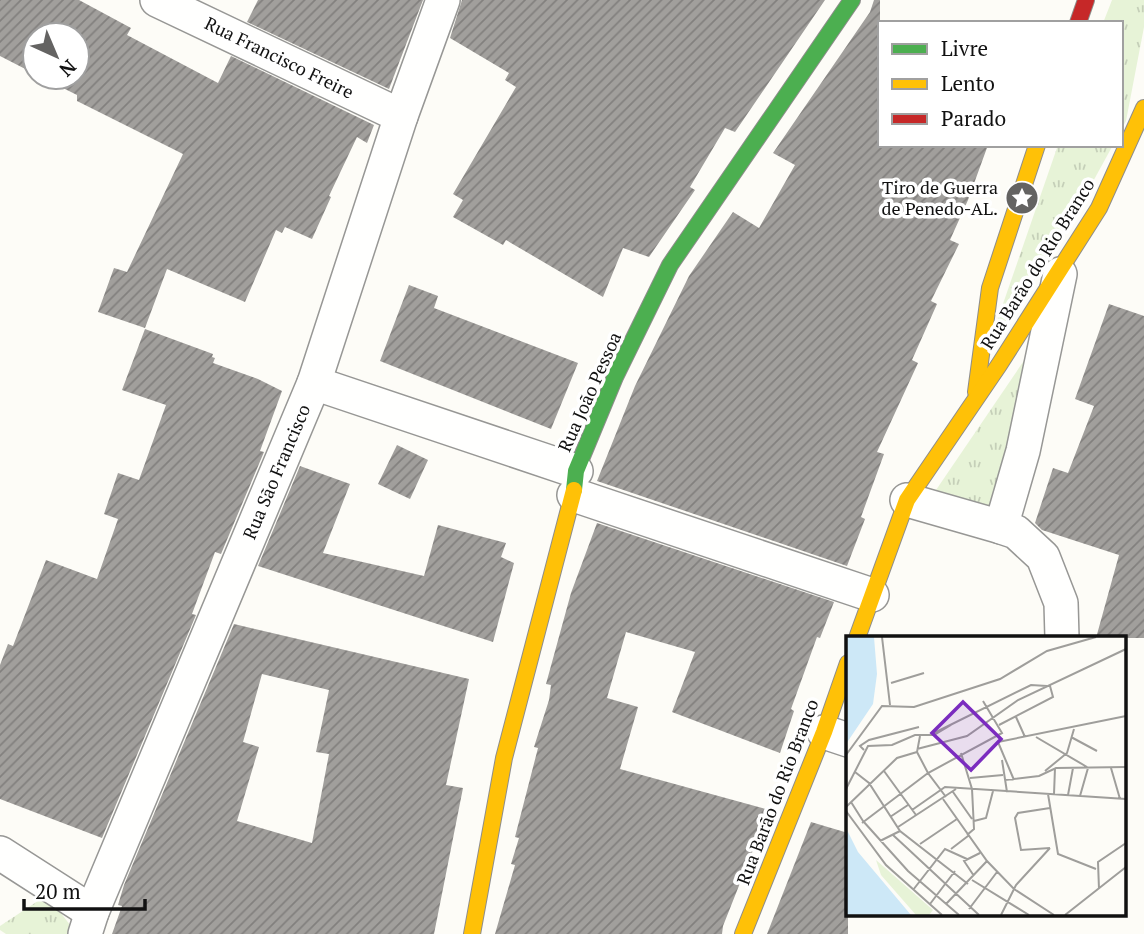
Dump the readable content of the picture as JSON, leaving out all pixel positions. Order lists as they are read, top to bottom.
{
  "streets": {
    "main road": ["Rua Barão do Rio Branco", "Rua João Pessoa"],
    "street": ["Rua Francisco Freire", "Rua São Francisco"]
  },
  "crossings": [
    ["Rua Francisco Freire", "Rua São Francisco"]
  ],
  "places": {
    "place": ["Tiro de Guerra de Penedo-AL."]
  },
  "legend": ["Livre", "Lento", "Parado"],
  "scale_bar": "20 m",
  "north": "bottom right"
}
